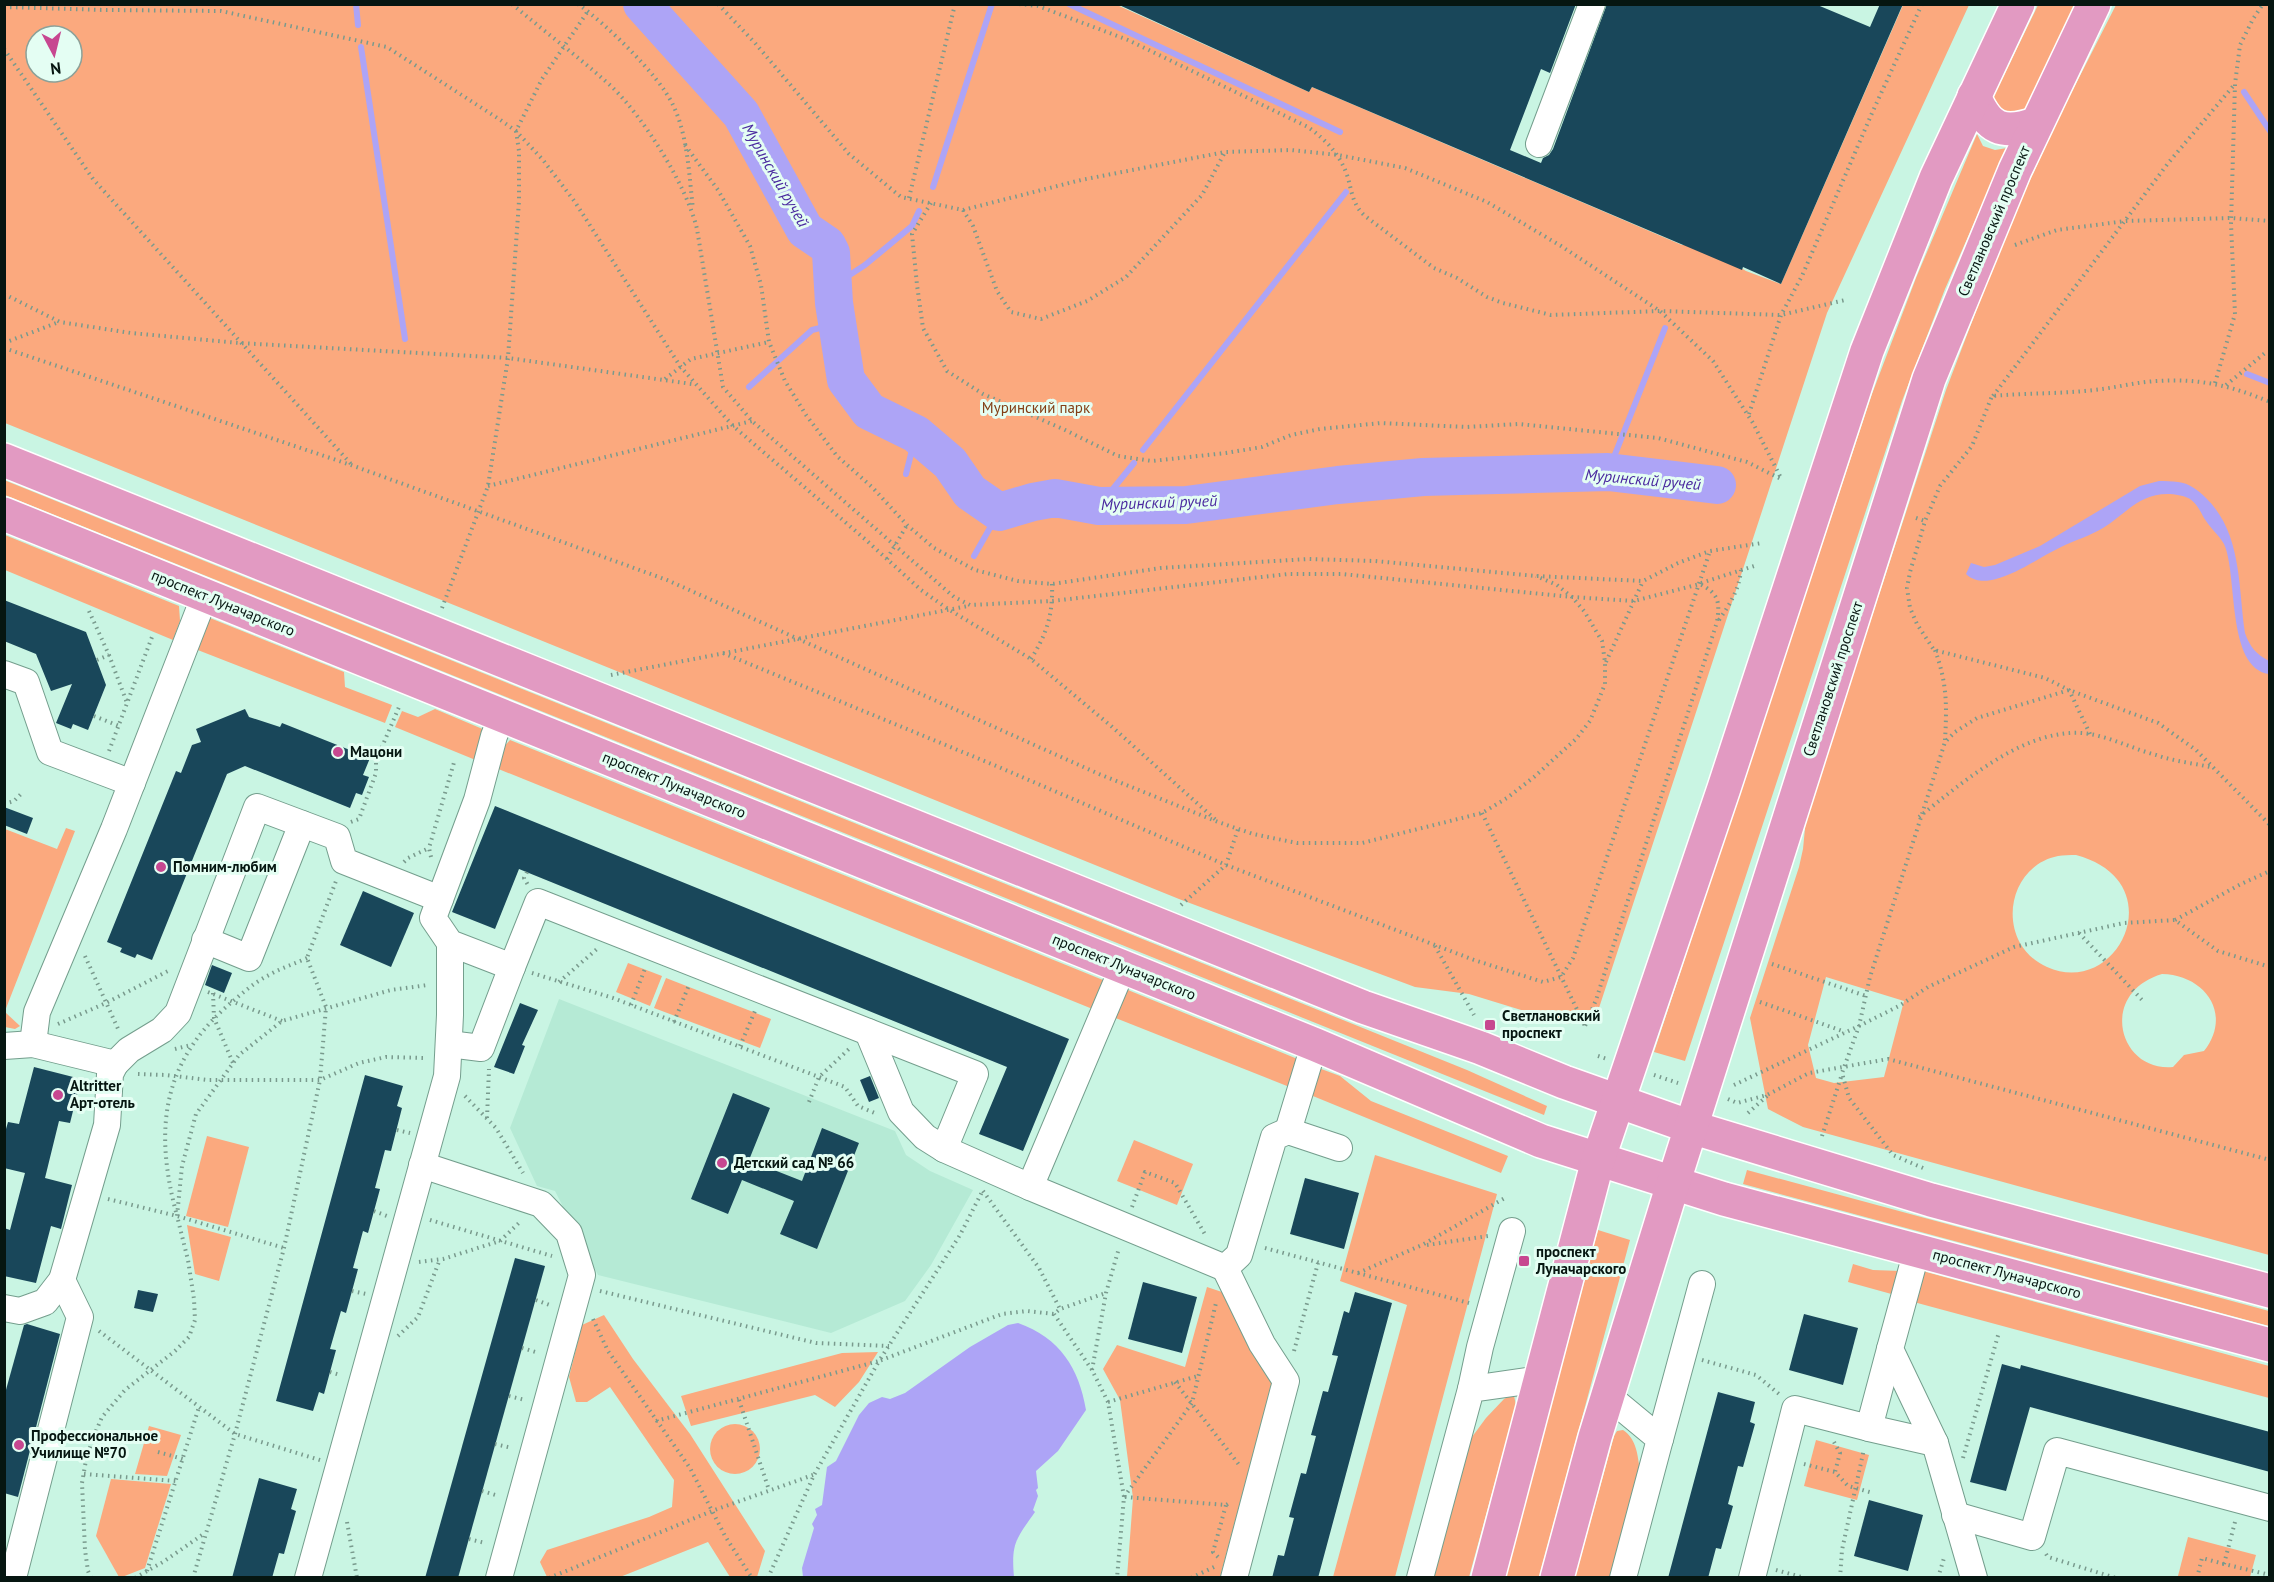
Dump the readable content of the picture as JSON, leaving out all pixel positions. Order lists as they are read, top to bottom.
{
  "streets": {
    "main road": ["Светлановский проспект", "проспект Луначарского"]
  },
  "crossings": [
    ["Светлановский проспект", "проспект Луначарского"]
  ],
  "water": ["Муринский ручей"],
  "parks": ["Муринский парк"],
  "places": {
    "other": [
      "Мацони",
      "Помним-любим",
      "Altritter Арт-отель",
      "Детский сад № 66",
      "Профессиональное Училище №70"
    ],
    "transit": ["Светлановский проспект", "проспект Луначарского"]
  },
  "north": "bottom"
}
